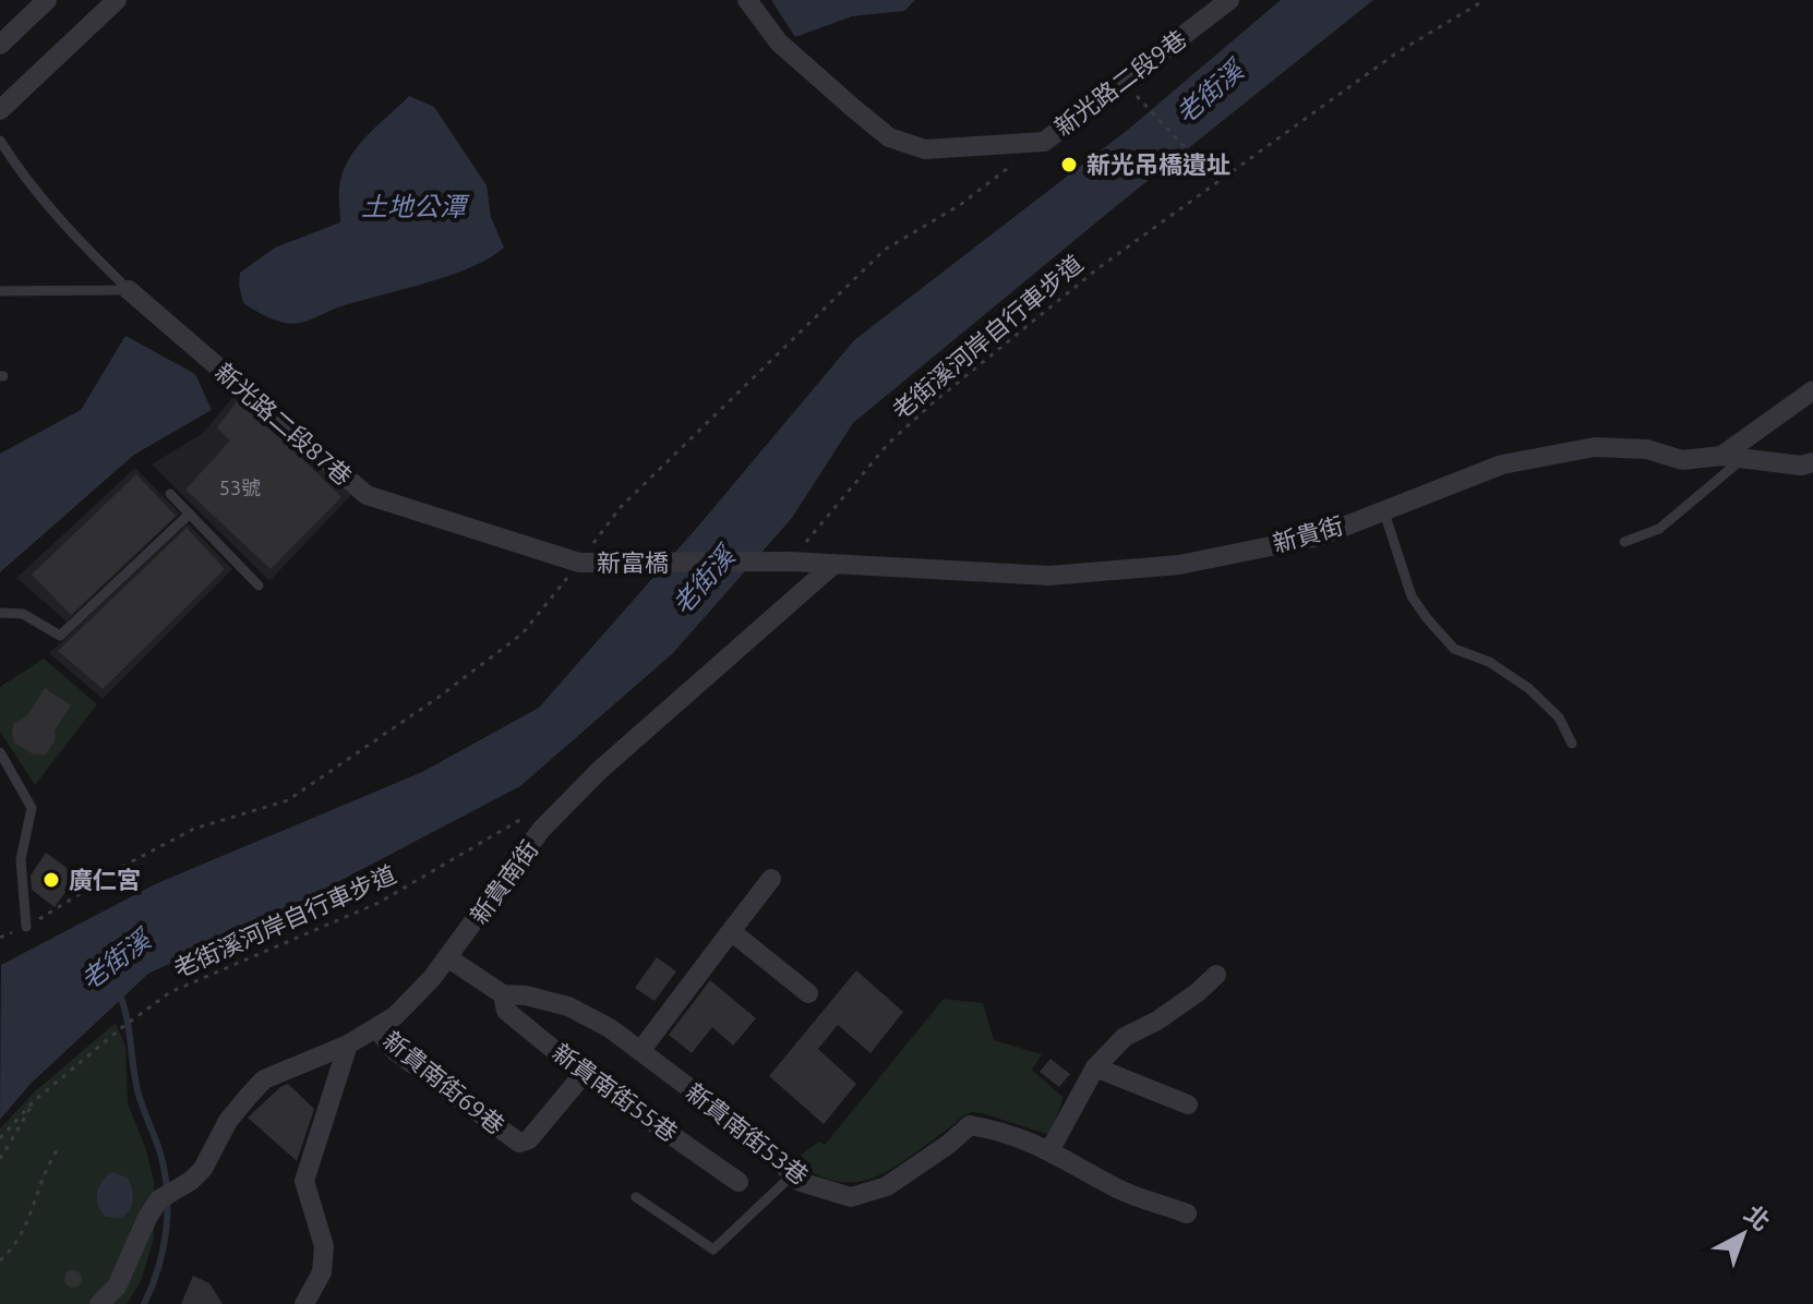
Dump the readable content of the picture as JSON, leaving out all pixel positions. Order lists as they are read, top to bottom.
{
  "streets": {
    "street": [
      "新光路二段9巷",
      "新光路二段87巷",
      "新貴街",
      "新富橋",
      "新貴南街",
      "新貴南街69巷",
      "新貴南街55巷",
      "新貴南街53巷"
    ],
    "path": ["老街溪河岸自行車步道"]
  },
  "crossings": [
    ["新光路二段87巷", "新富橋"],
    ["新貴街", "新富橋"],
    ["新貴街", "新貴南街"],
    ["新貴南街", "新貴南街69巷"],
    ["新貴南街", "新貴南街53巷"],
    ["新貴南街69巷", "新貴南街55巷"],
    ["新貴南街55巷", "新貴南街53巷"]
  ],
  "water": ["老街溪", "土地公潭"],
  "places": ["新光吊橋遺址", "廣仁宮"],
  "house_numbers": ["53號"],
  "north": "top right"
}
